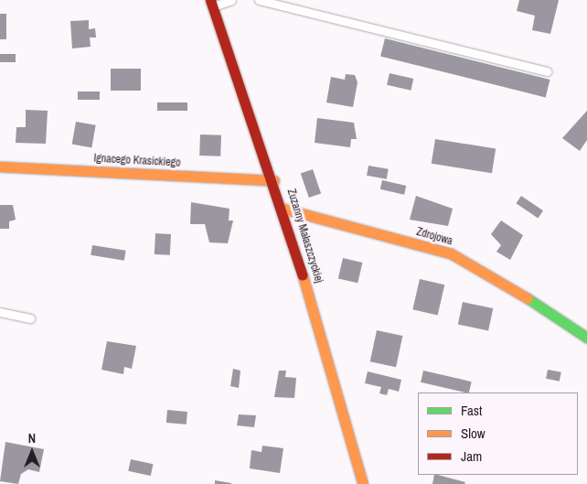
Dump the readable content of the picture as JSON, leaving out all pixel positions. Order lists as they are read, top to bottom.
{
  "streets": {
    "street": ["Ignacego Krasickiego", "Zuzanny Małaszczyckiej", "Zdrojowa"]
  },
  "crossings": [
    ["Ignacego Krasickiego", "Zuzanny Małaszczyckiej"],
    ["Zuzanny Małaszczyckiej", "Zdrojowa"]
  ],
  "legend": ["Fast", "Slow", "Jam"],
  "north": "top"
}
